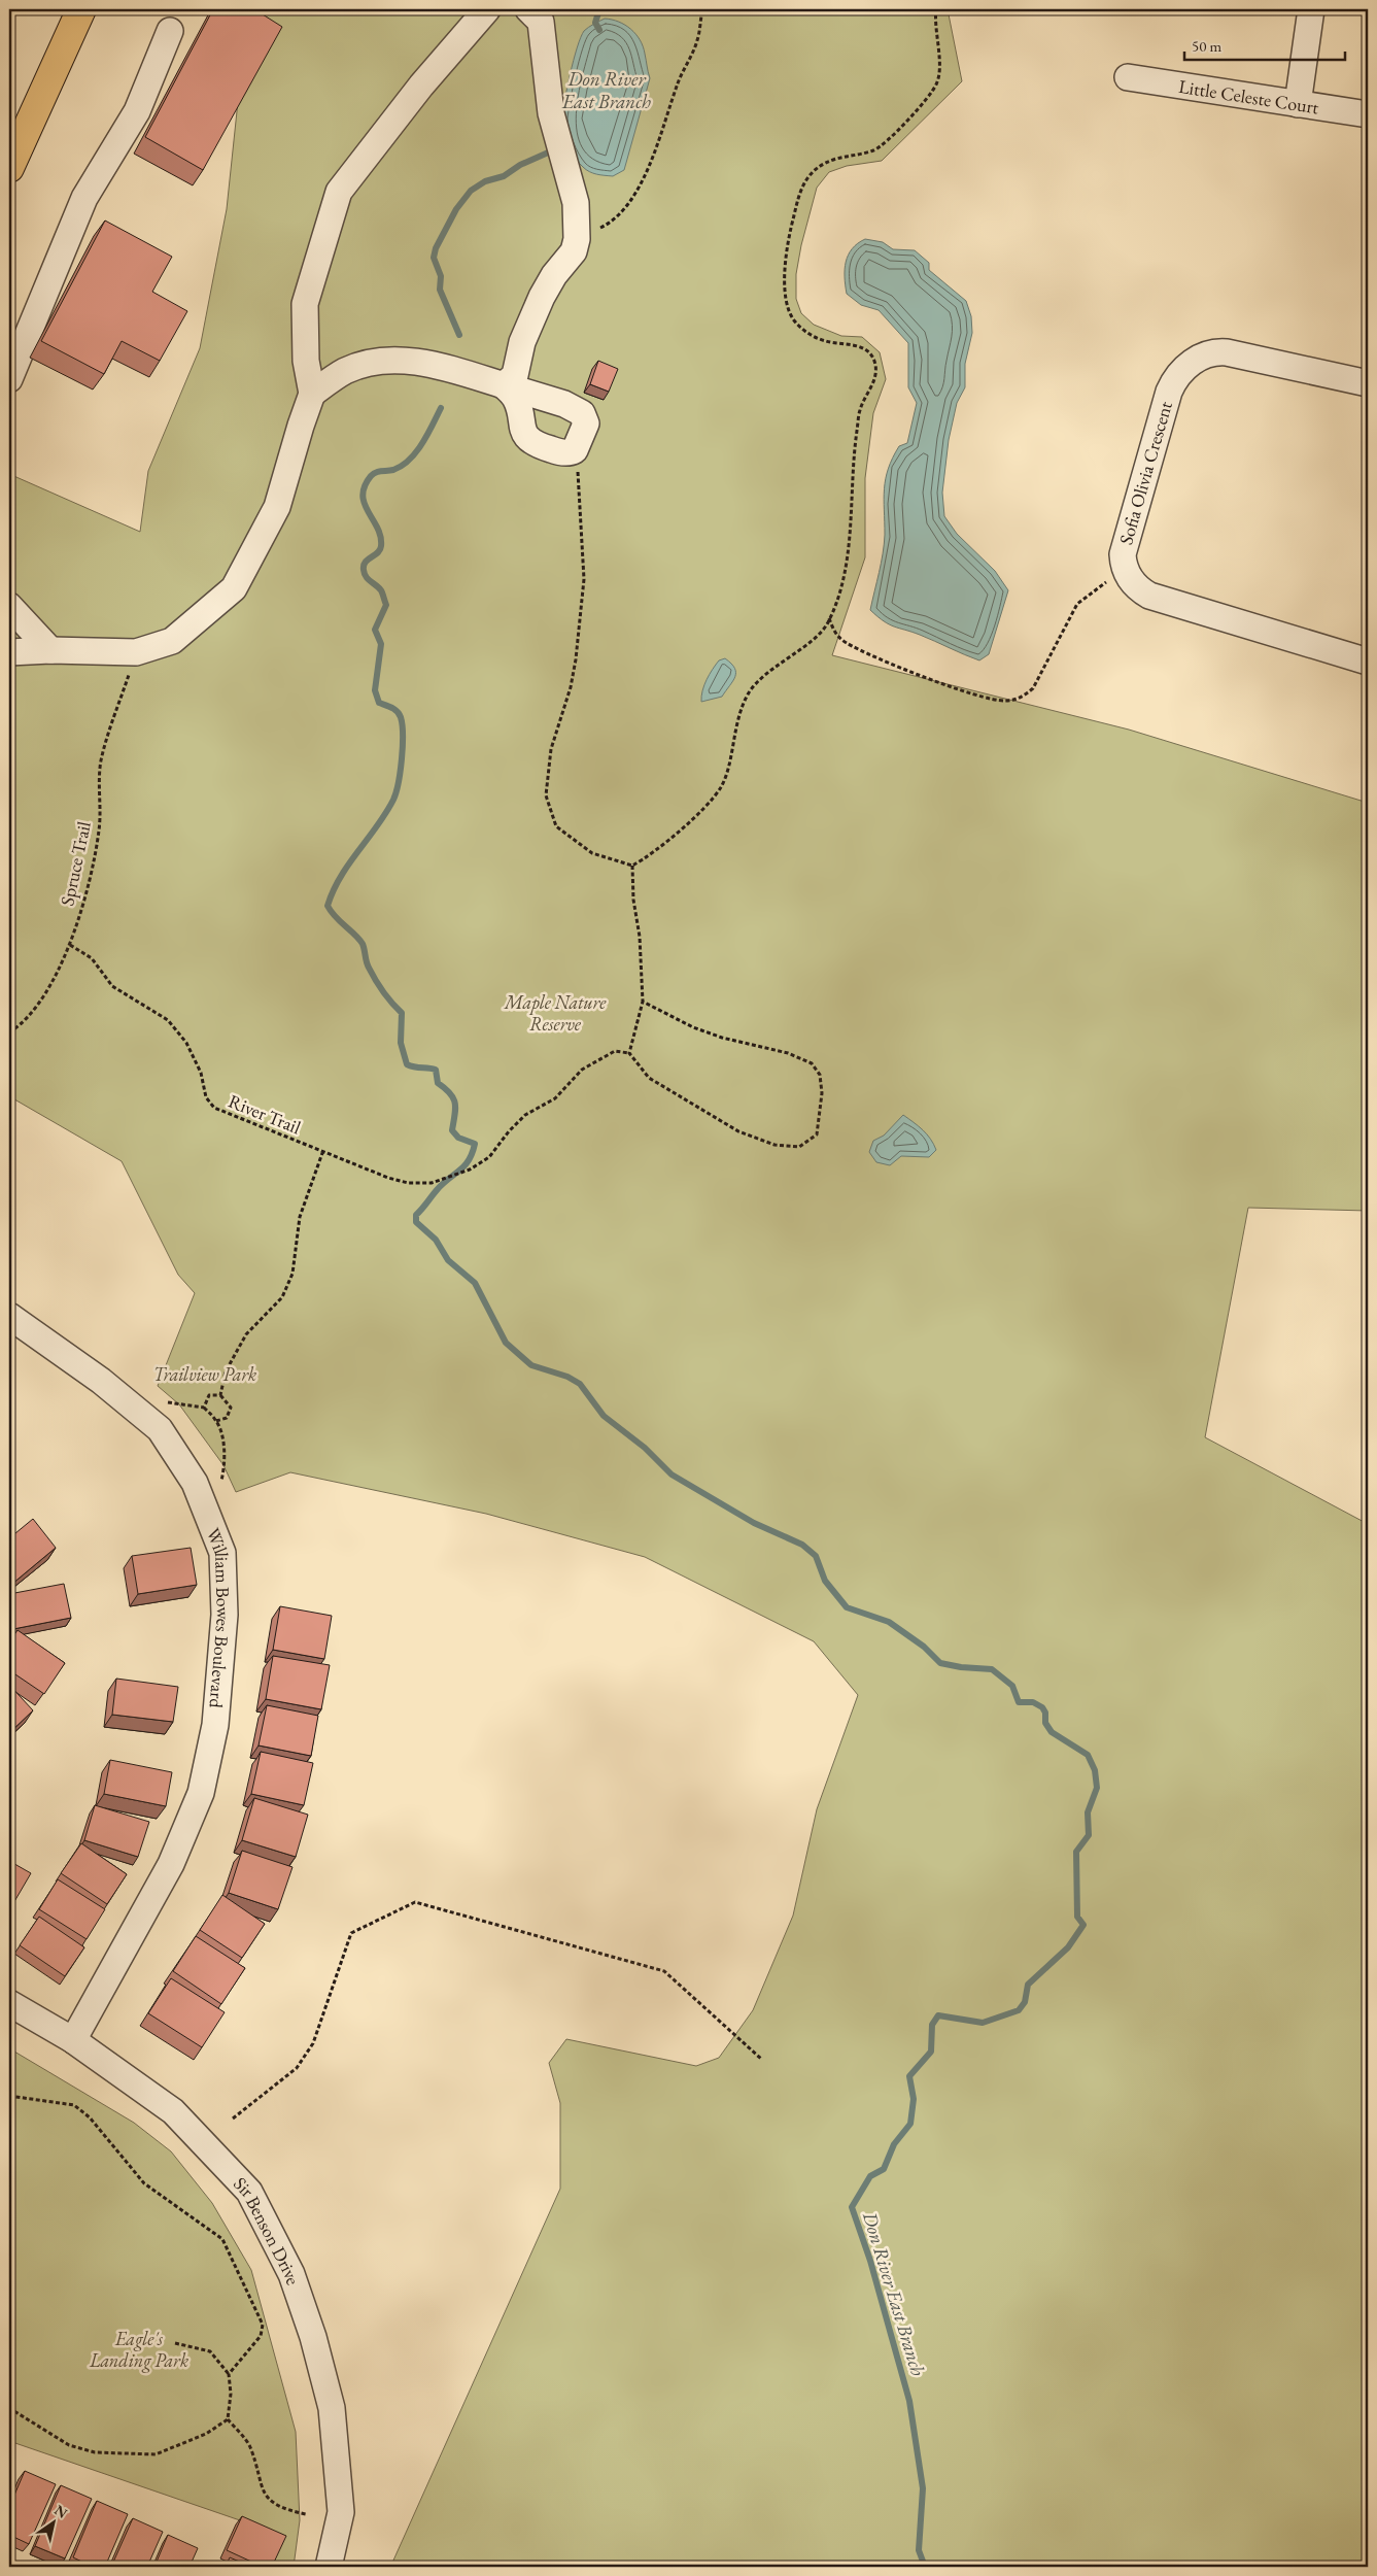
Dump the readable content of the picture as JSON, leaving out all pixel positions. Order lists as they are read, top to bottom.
{
  "streets": {
    "street": [
      "Little Celeste Court",
      "Sofia Olivia Crescent",
      "William Bowes Boulevard",
      "Sir Benson Drive"
    ],
    "path": ["Spruce Trail", "River Trail"]
  },
  "crossings": [
    ["Spruce Trail", "River Trail"],
    ["William Bowes Boulevard", "Sir Benson Drive"]
  ],
  "water": ["Don River East Branch"],
  "parks": ["Maple Nature Reserve", "Trailview Park", "Eagle's Landing Park"],
  "scale_bar": "50 m",
  "north": "top right"
}
